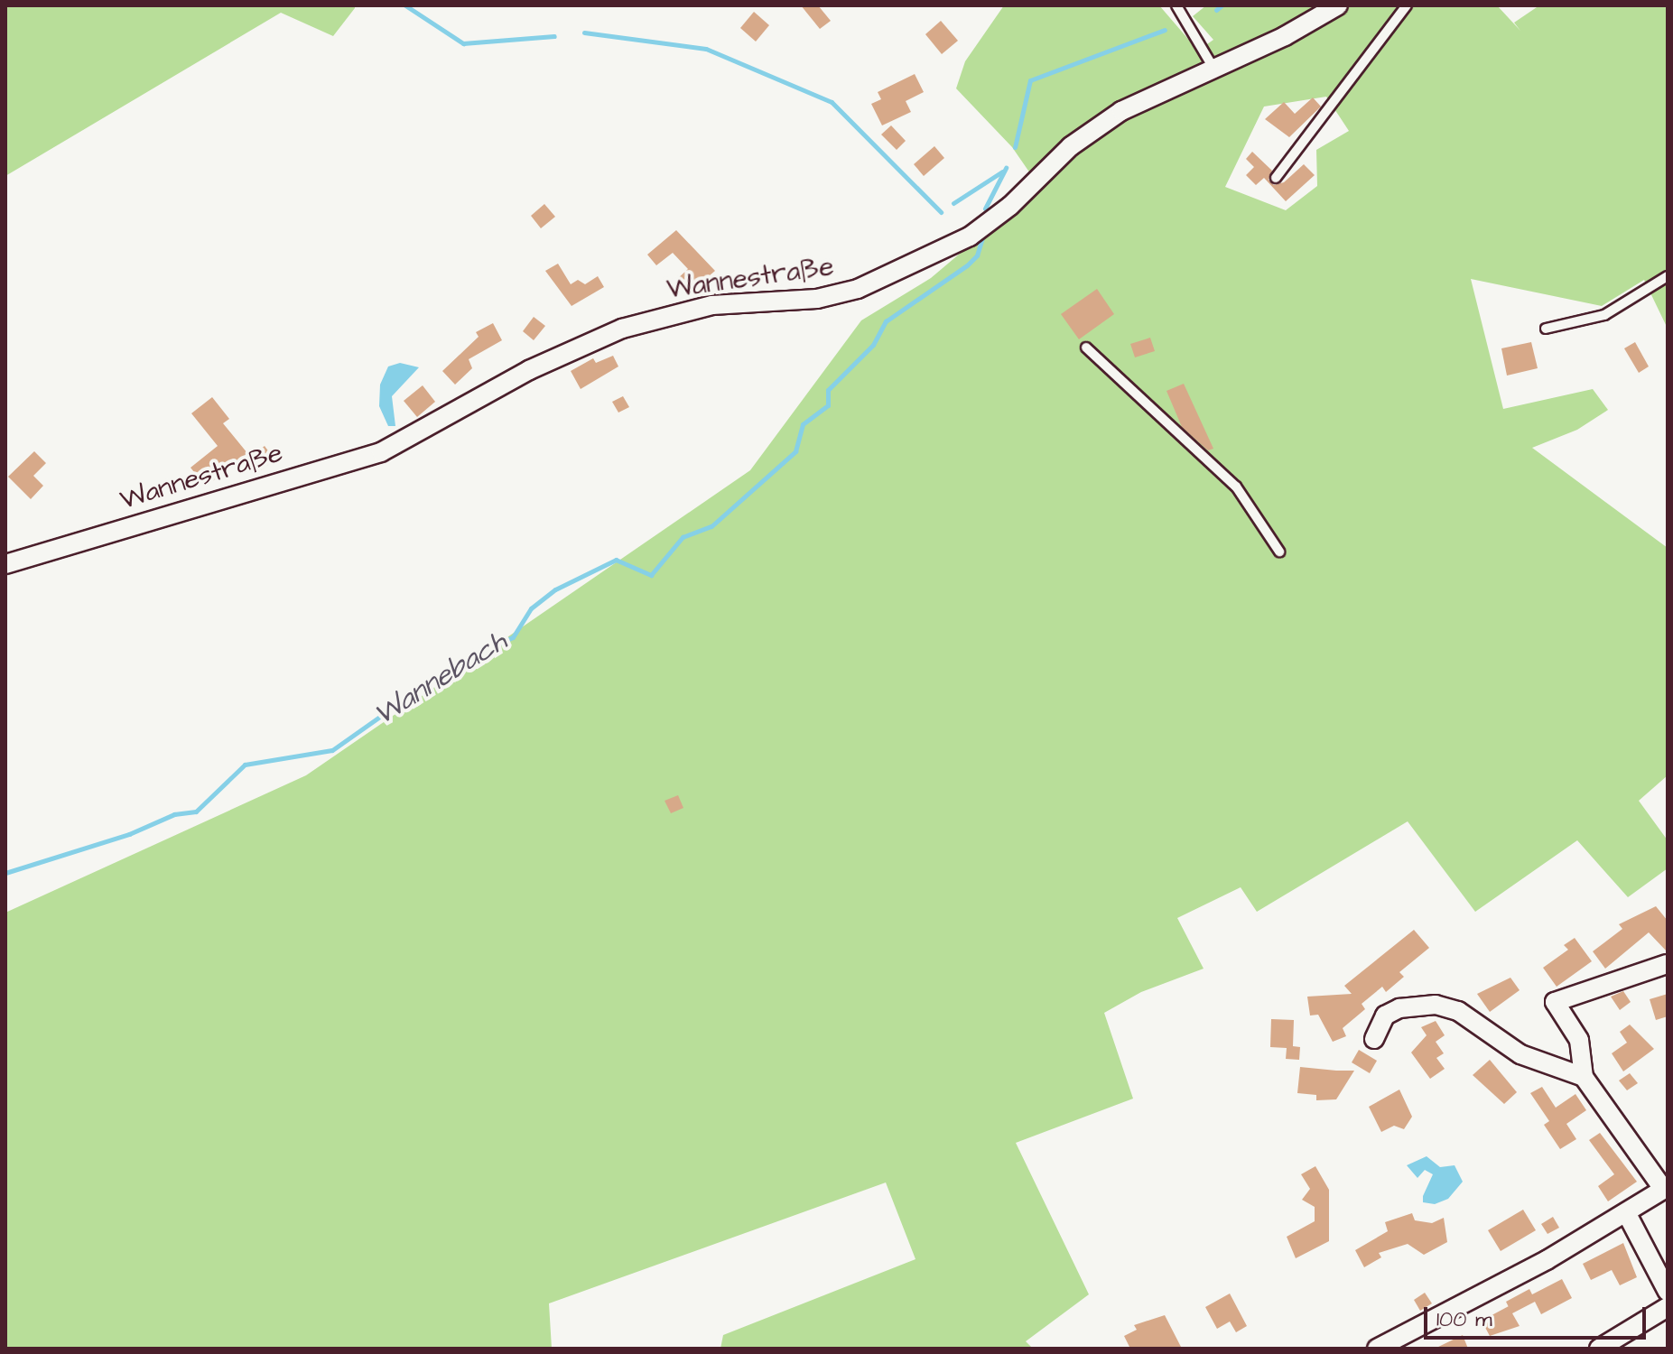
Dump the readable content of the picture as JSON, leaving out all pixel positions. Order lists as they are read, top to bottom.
{
  "streets": {
    "street": ["Wannestraße"]
  },
  "water": ["Wannebach"],
  "scale_bar": "100 m"
}
